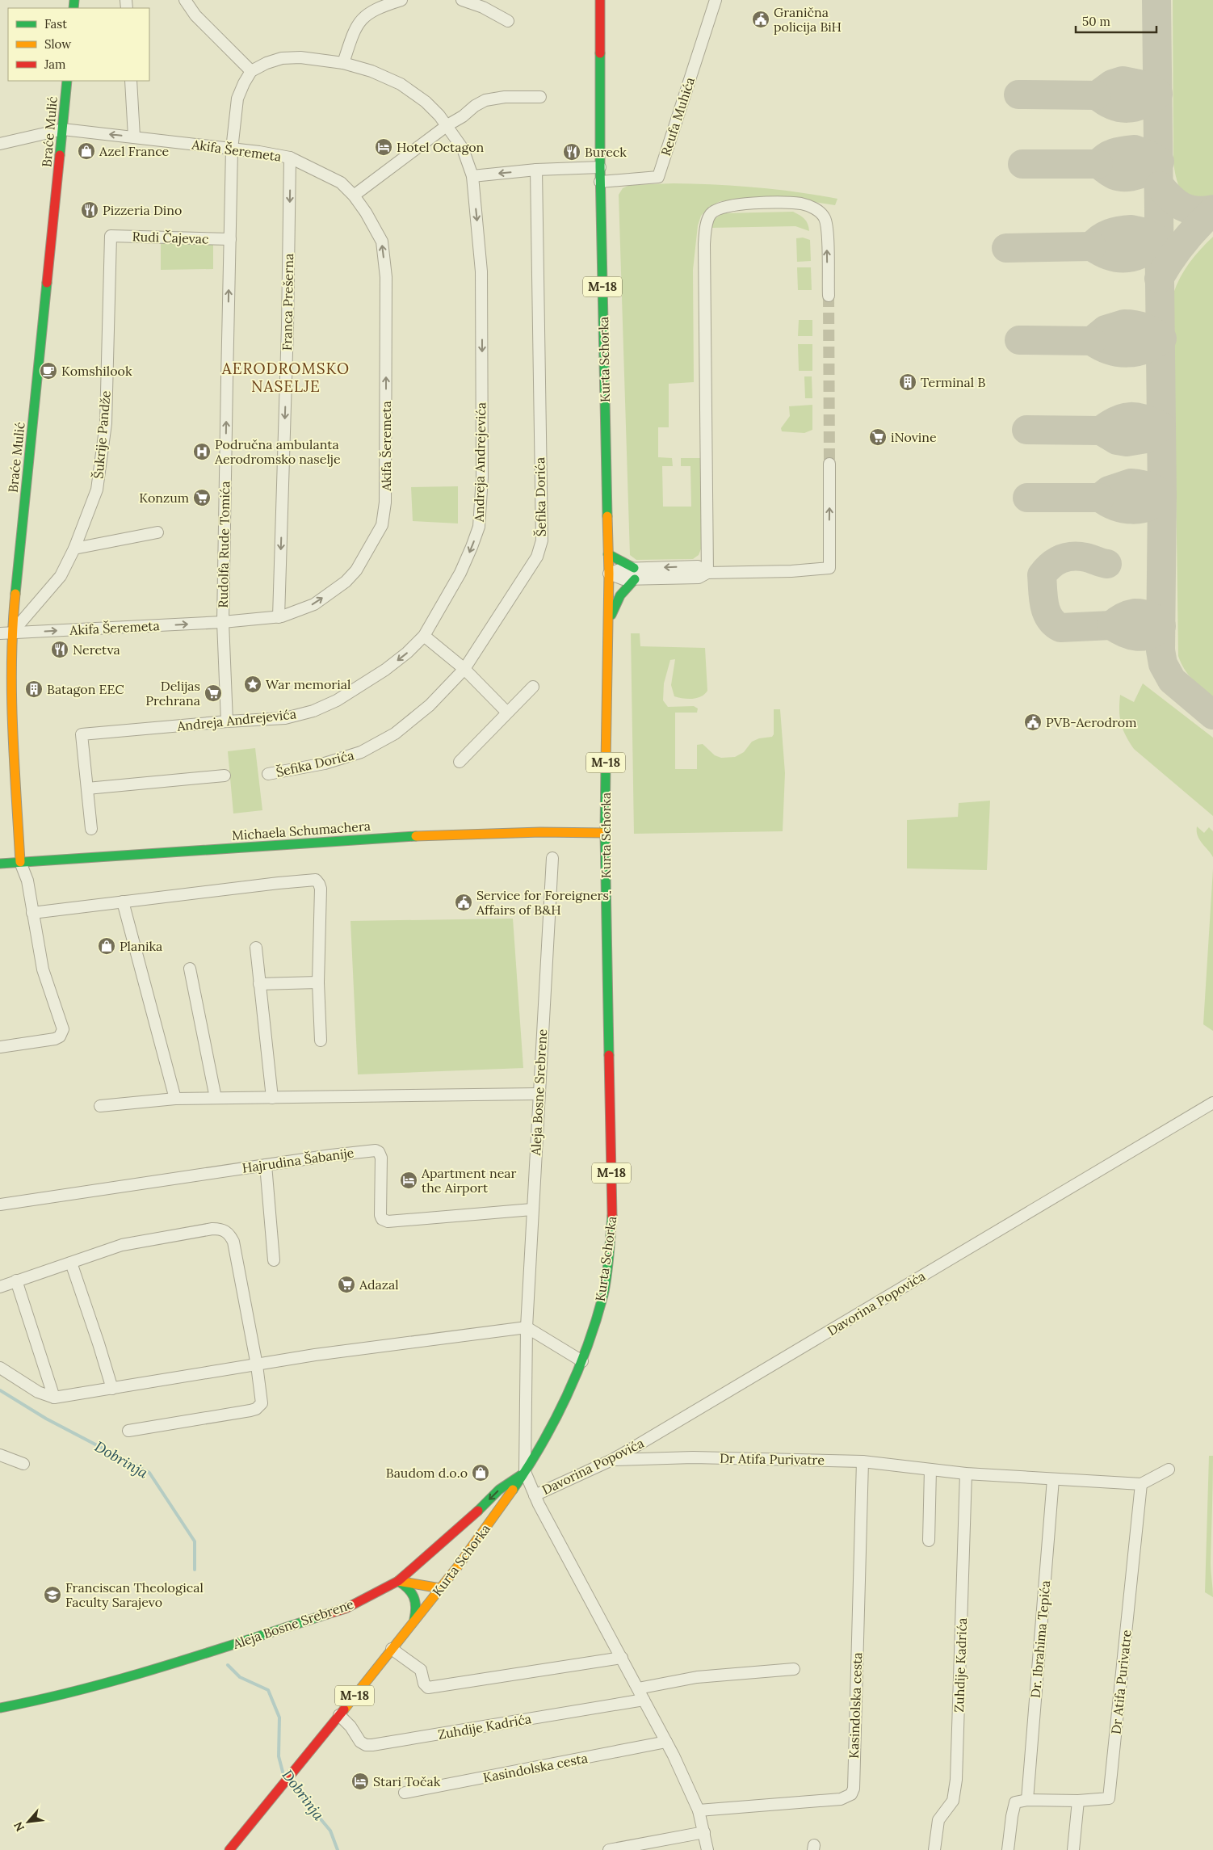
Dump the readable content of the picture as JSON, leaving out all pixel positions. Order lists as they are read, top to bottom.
{
  "streets": {
    "main road": [
      "Braće Mulić",
      "M-18",
      "Kurta Schorka",
      "Michaela Schumachera",
      "Aleja Bosne Srebrene"
    ],
    "street": [
      "Reufa Muhića",
      "Akifa Šeremeta",
      "Rudi Čajevac",
      "Franca Prešerna",
      "Šukrije Pandže",
      "Andreja Andrejevića",
      "Šefika Dorića",
      "Rudolfa Rude Tomića",
      "Hajrudina Šabanije",
      "Davorina Popovića",
      "Dr Atifa Purivatre",
      "Dr. Ibrahima Tepića",
      "Zuhdije Kadrića",
      "Kasindolska cesta"
    ]
  },
  "crossings": [
    ["Reufa Muhića", "Kurta Schorka"],
    ["Braće Mulić", "Akifa Šeremeta"],
    ["Braće Mulić", "Šukrije Pandže"],
    ["Braće Mulić", "Michaela Schumachera"],
    ["Akifa Šeremeta", "Franca Prešerna"],
    ["Akifa Šeremeta", "Šukrije Pandže"],
    ["Akifa Šeremeta", "Rudolfa Rude Tomića"],
    ["Rudi Čajevac", "Šukrije Pandže"],
    ["Rudi Čajevac", "Rudolfa Rude Tomića"],
    ["Kurta Schorka", "Michaela Schumachera"],
    ["Kurta Schorka", "Aleja Bosne Srebrene"],
    ["Kurta Schorka", "Zuhdije Kadrića"],
    ["Andreja Andrejevića", "Rudolfa Rude Tomića"],
    ["Aleja Bosne Srebrene", "Hajrudina Šabanije"],
    ["Davorina Popovića", "Dr Atifa Purivatre"],
    ["Dr Atifa Purivatre", "Dr. Ibrahima Tepića"],
    ["Dr Atifa Purivatre", "Zuhdije Kadrića"],
    ["Dr Atifa Purivatre", "Kasindolska cesta"]
  ],
  "one_way": ["Franca Prešerna", "Andreja Andrejevića", "Rudolfa Rude Tomića"],
  "districts": ["AERODROMSKO NASELJE"],
  "water": ["Dobrinja"],
  "places": {
    "public building": ["Granična policija BiH", "PVB-Aerodrom", "Service for Foreigners' Affairs of B&H"],
    "hotel": ["Hotel Octagon", "Apartment near the Airport", "Stari Točak"],
    "shop": ["Azel France", "Planika", "Baudom d.o.o"],
    "restaurant": ["Bureck", "Pizzeria Dino", "Neretva"],
    "cafe": ["Komshilook"],
    "building": ["Terminal B", "Batagon EEC"],
    "supermarket": [
      "iNovine",
      "Konzum",
      "Delijas Prehrana",
      "Adazal"
    ],
    "hospital": ["Područna ambulanta Aerodromsko naselje"],
    "place": ["War memorial"],
    "school or university": ["Franciscan Theological Faculty Sarajevo"]
  },
  "legend": ["Fast", "Slow", "Jam"],
  "scale_bar": "50 m",
  "north": "bottom left"
}
